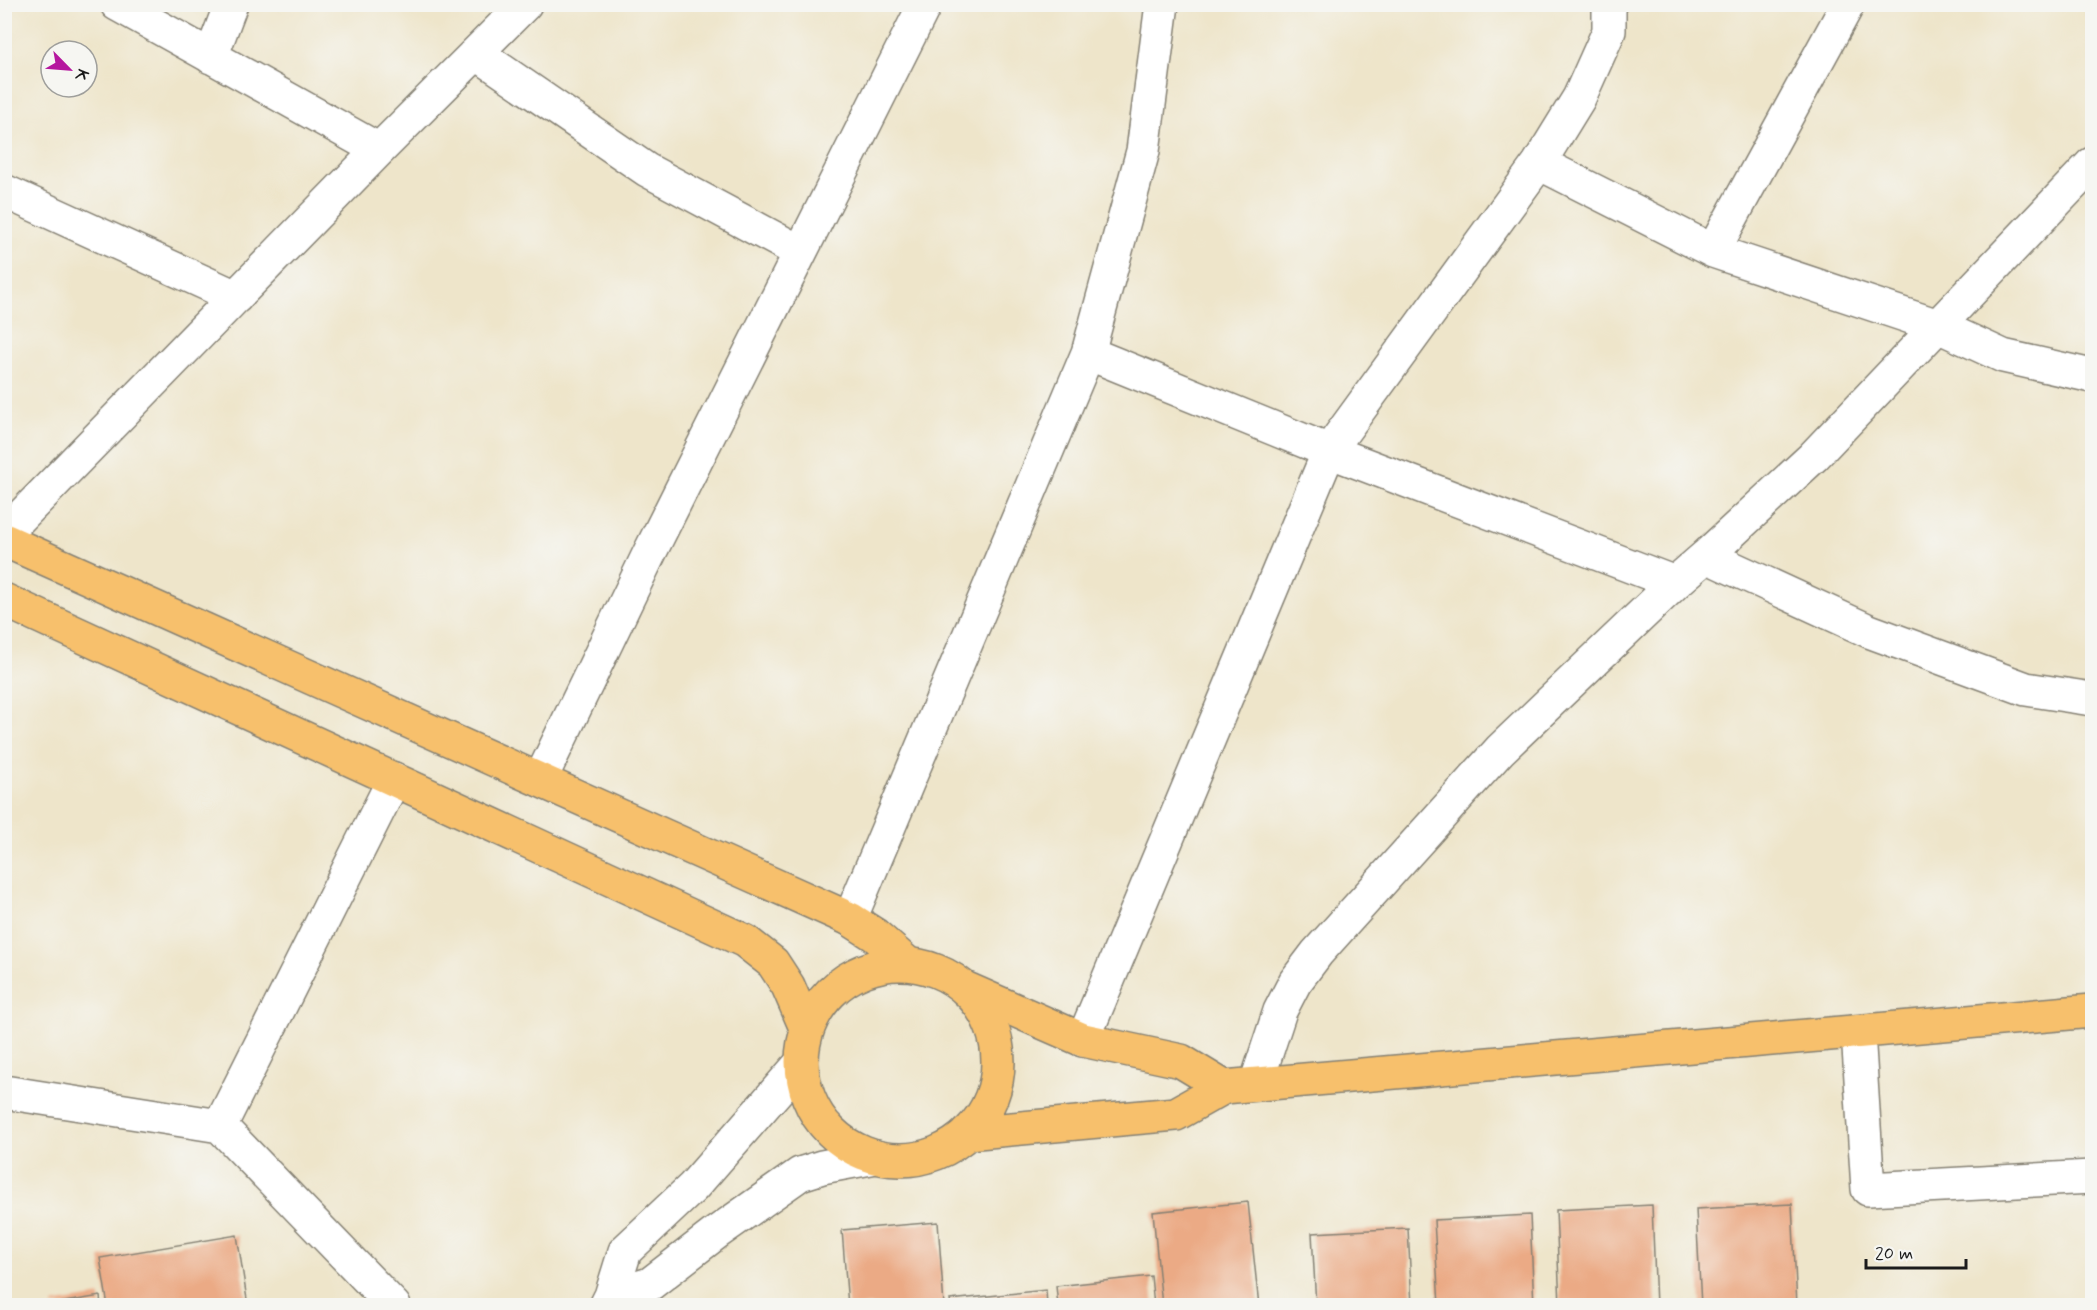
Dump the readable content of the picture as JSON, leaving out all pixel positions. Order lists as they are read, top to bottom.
{
  "scale_bar": "20 m",
  "north": "bottom right"
}
